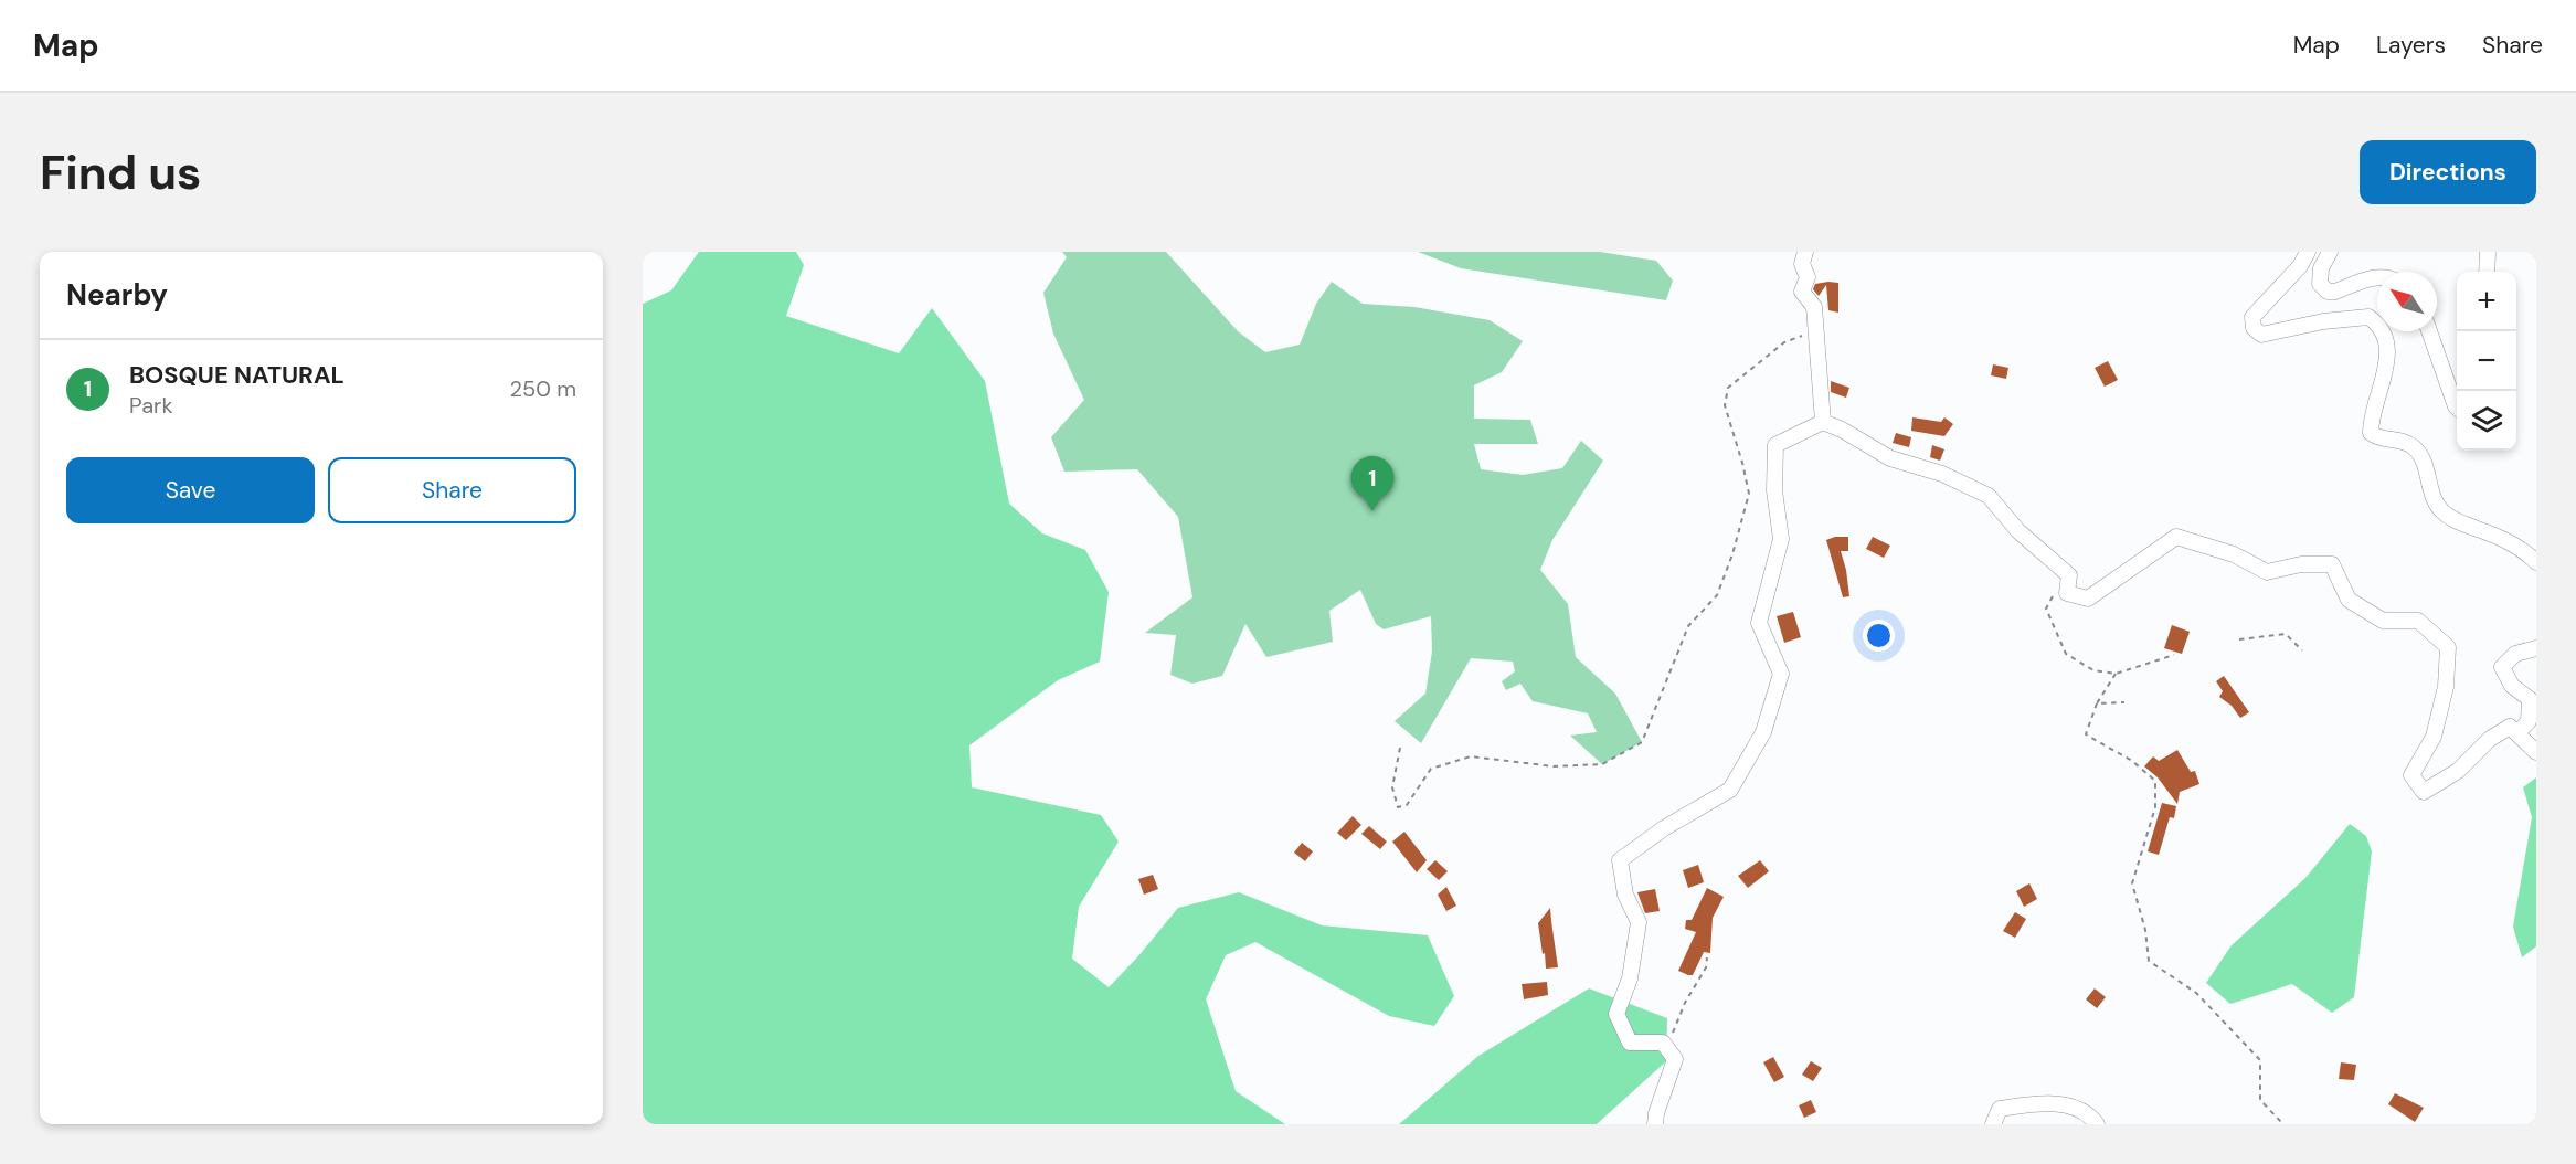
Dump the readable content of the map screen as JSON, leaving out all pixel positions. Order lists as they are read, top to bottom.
{
  "north": "top left",
  "page": {
    "header": "Map",
    "nav": ["Map", "Layers", "Share"],
    "buttons": [
      "Directions",
      ["Save", "Share"]
    ],
    "title": "Find us",
    "heading": "Nearby",
    "map_buttons": ["+", "−"],
    "list": [
      {
        "mark": "1",
        "name": "BOSQUE NATURAL",
        "note": "Park",
        "value": "250 m"
      }
    ],
    "pins": "1"
  }
}
